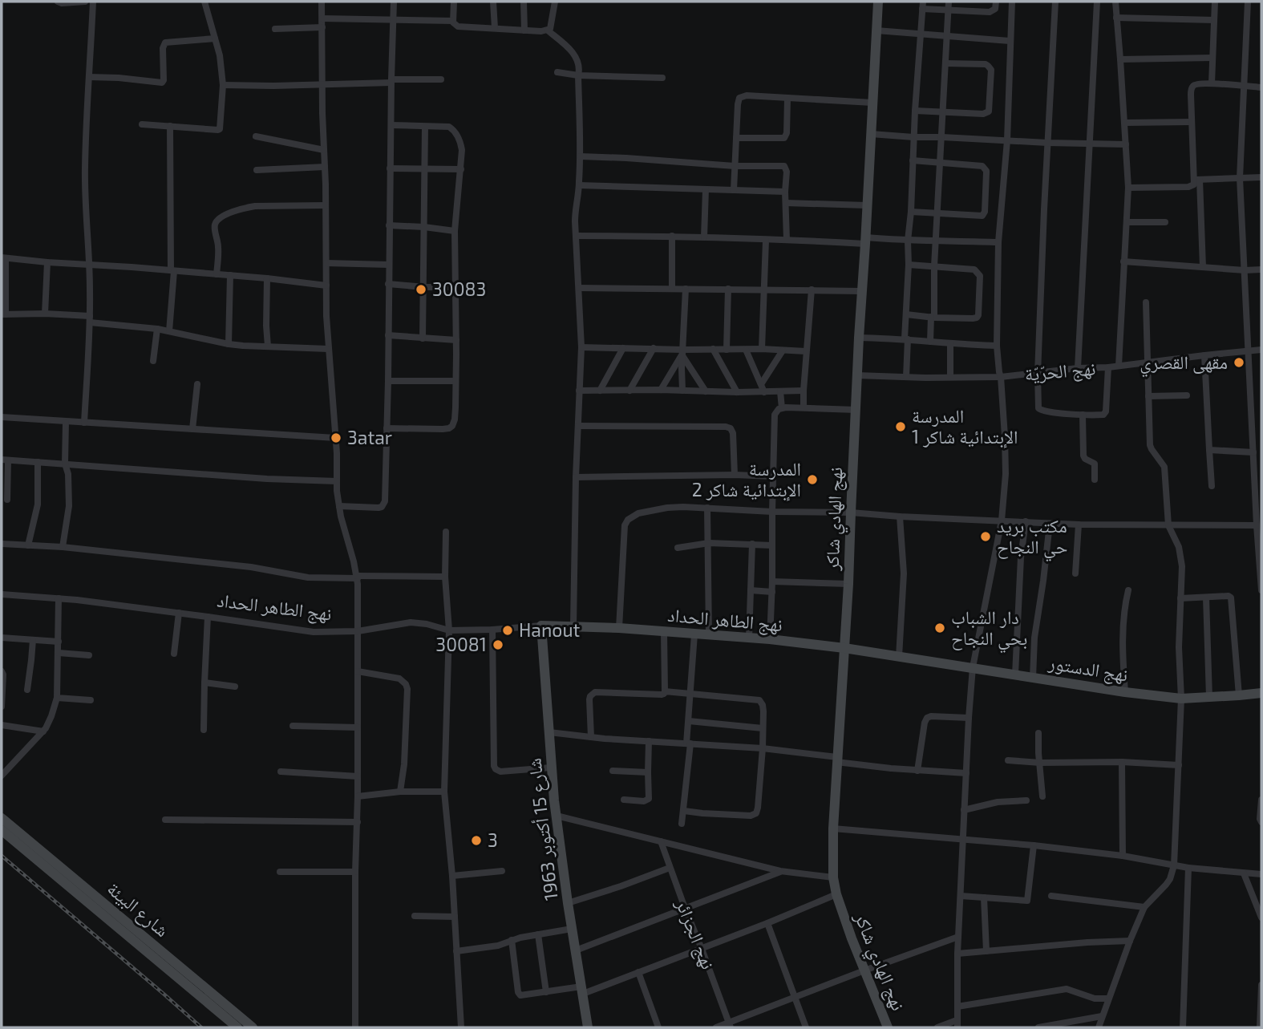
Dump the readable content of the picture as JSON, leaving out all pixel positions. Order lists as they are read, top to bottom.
{
  "streets": {
    "street": [
      "نهج الحرّيّة",
      "نهج الهادي شاكر",
      "نهج الطاهر الحداد",
      "نهج الدستور",
      "شارع 15 أكتوبر 1963",
      "شارع البيئة",
      "نهج الجزائر"
    ]
  },
  "crossings": [
    ["نهج الحرّيّة", "نهج الهادي شاكر"],
    ["نهج الهادي شاكر", "نهج الطاهر الحداد"],
    ["نهج الهادي شاكر", "نهج الدستور"],
    ["نهج الطاهر الحداد", "نهج الدستور"],
    ["نهج الطاهر الحداد", "شارع 15 أكتوبر 1963"]
  ],
  "places": [
    "30083",
    "مقهى القصري",
    "المدرسة الإبتدائية شاكر 1",
    "3atar",
    "المدرسة الإبتدائية شاكر 2",
    "مكتب بريد حي النجاح",
    "دار الشباب بحي النجاح",
    "Hanout",
    "30081",
    "3"
  ]
}
